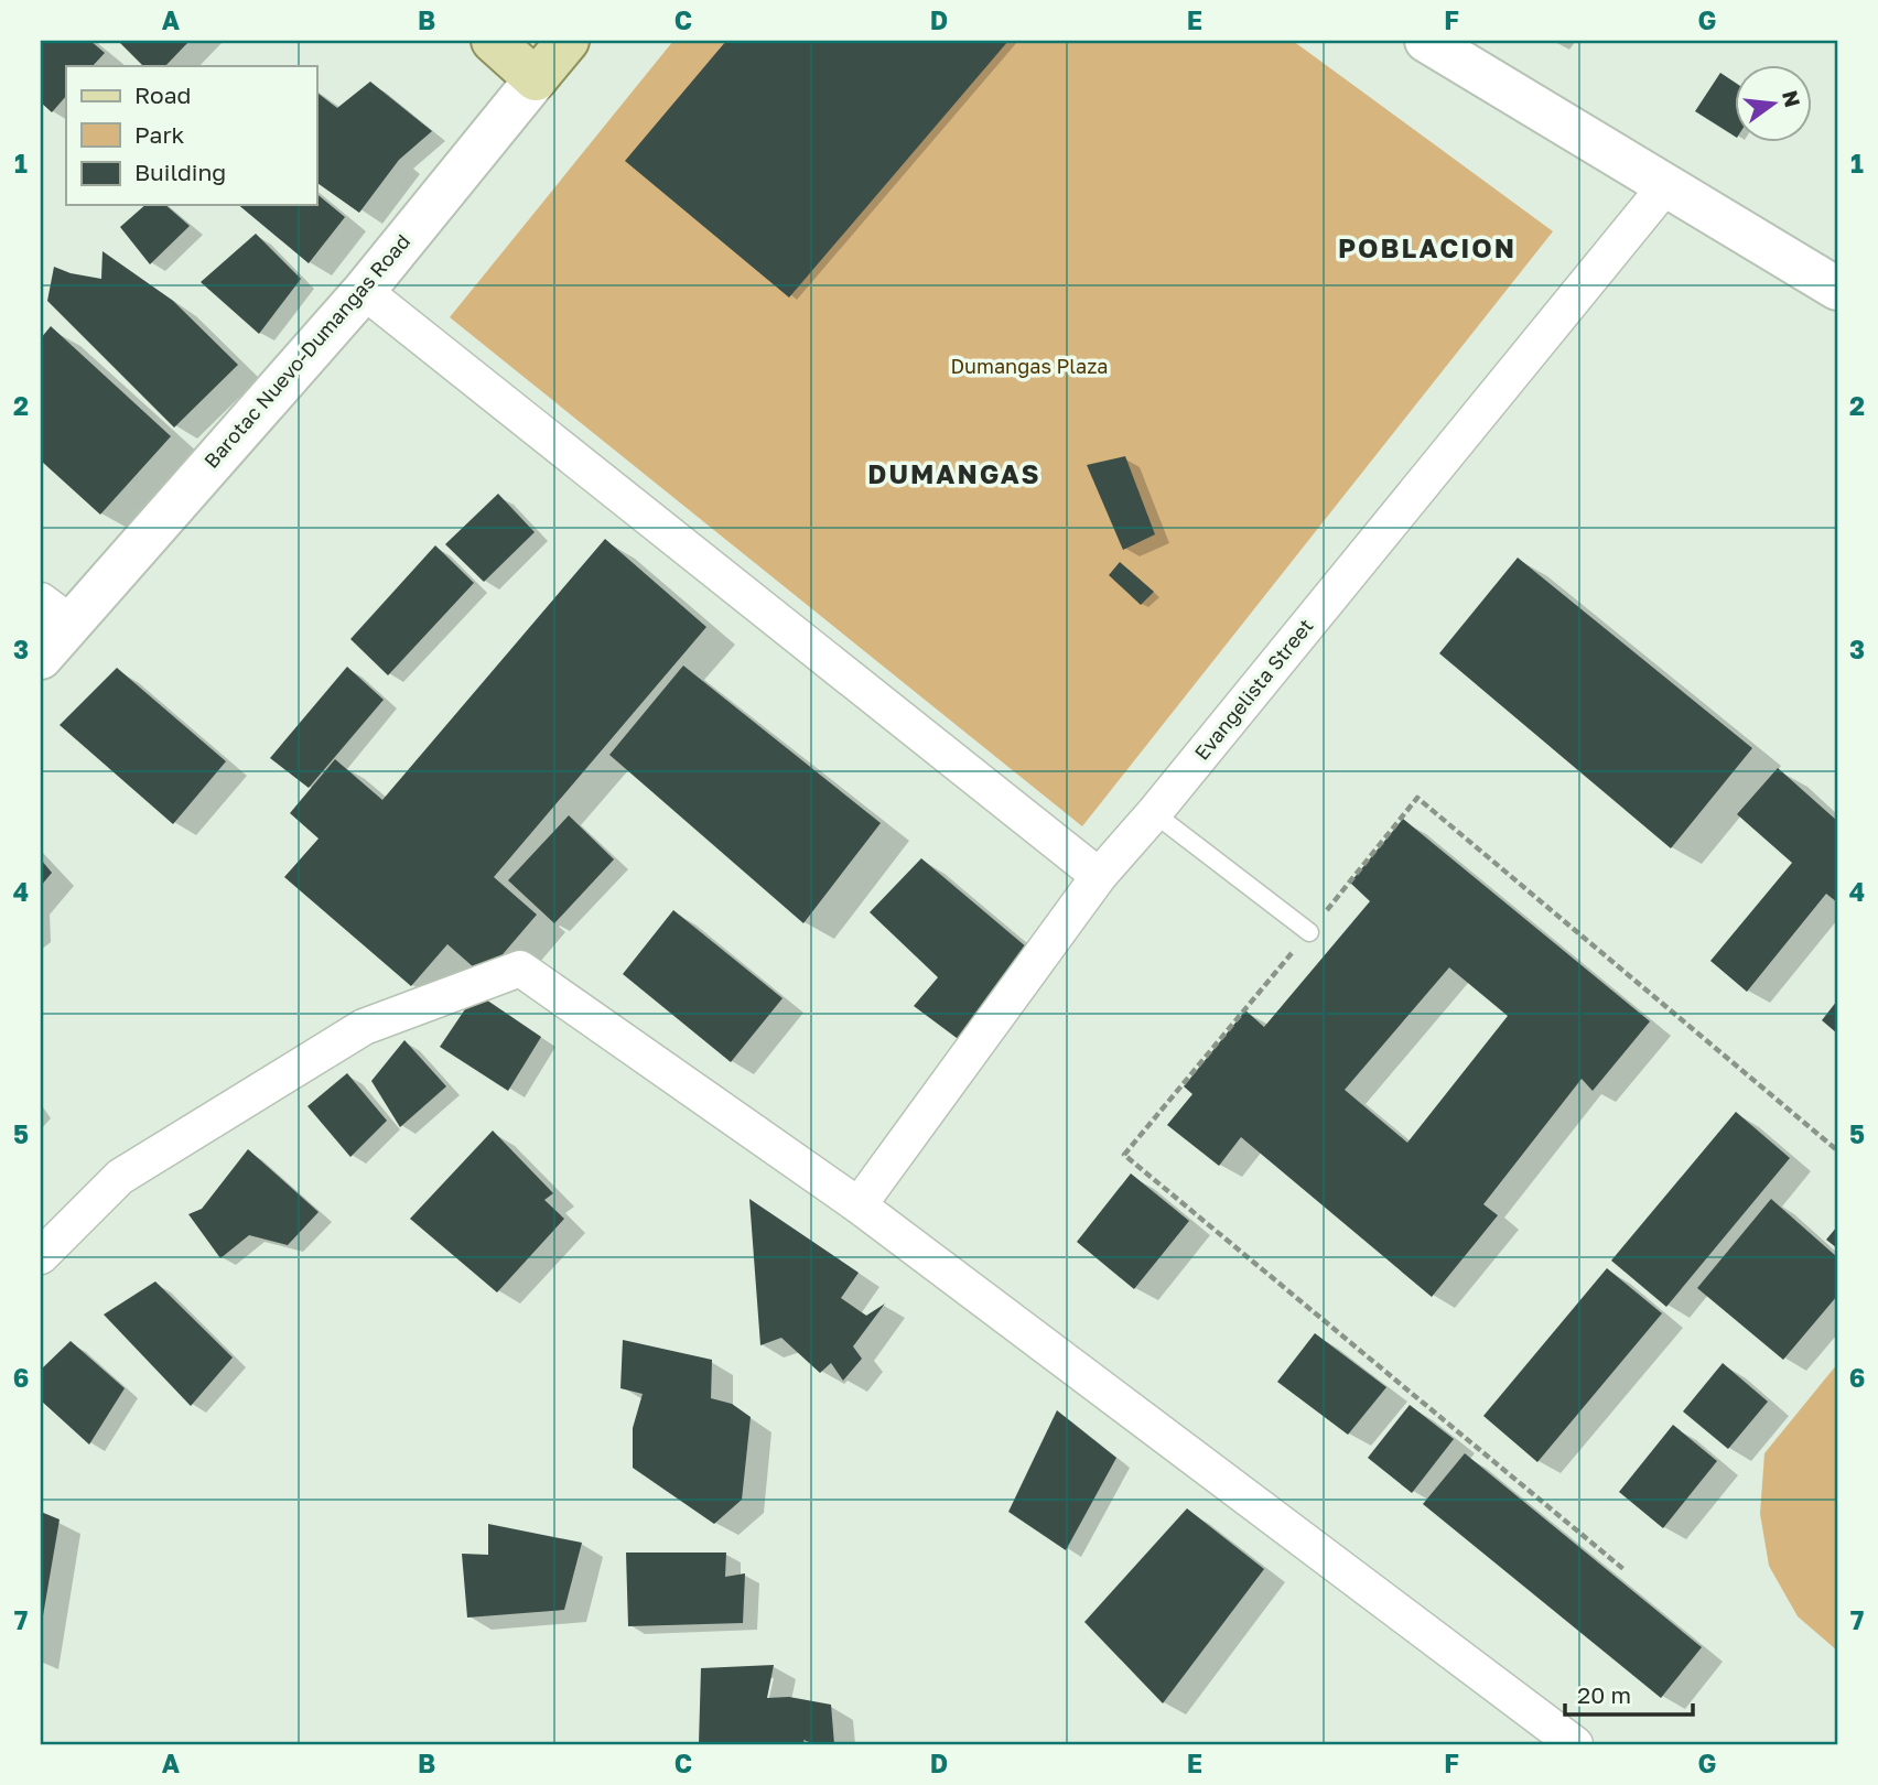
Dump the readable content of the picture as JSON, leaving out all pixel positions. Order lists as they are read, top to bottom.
{
  "streets": {
    "main road": ["Barotac Nuevo-Dumangas Road"],
    "street": ["Evangelista Street"]
  },
  "districts": ["POBLACION", "DUMANGAS"],
  "parks": ["Dumangas Plaza"],
  "legend": ["Road", "Park", "Building"],
  "scale_bar": "20 m",
  "north": "right",
  "grid": {
    "columns": [
      "A",
      "B",
      "C",
      "D",
      "E",
      "F",
      "G"
    ],
    "rows": [
      "1",
      "2",
      "3",
      "4",
      "5",
      "6",
      "7"
    ]
  }
}
